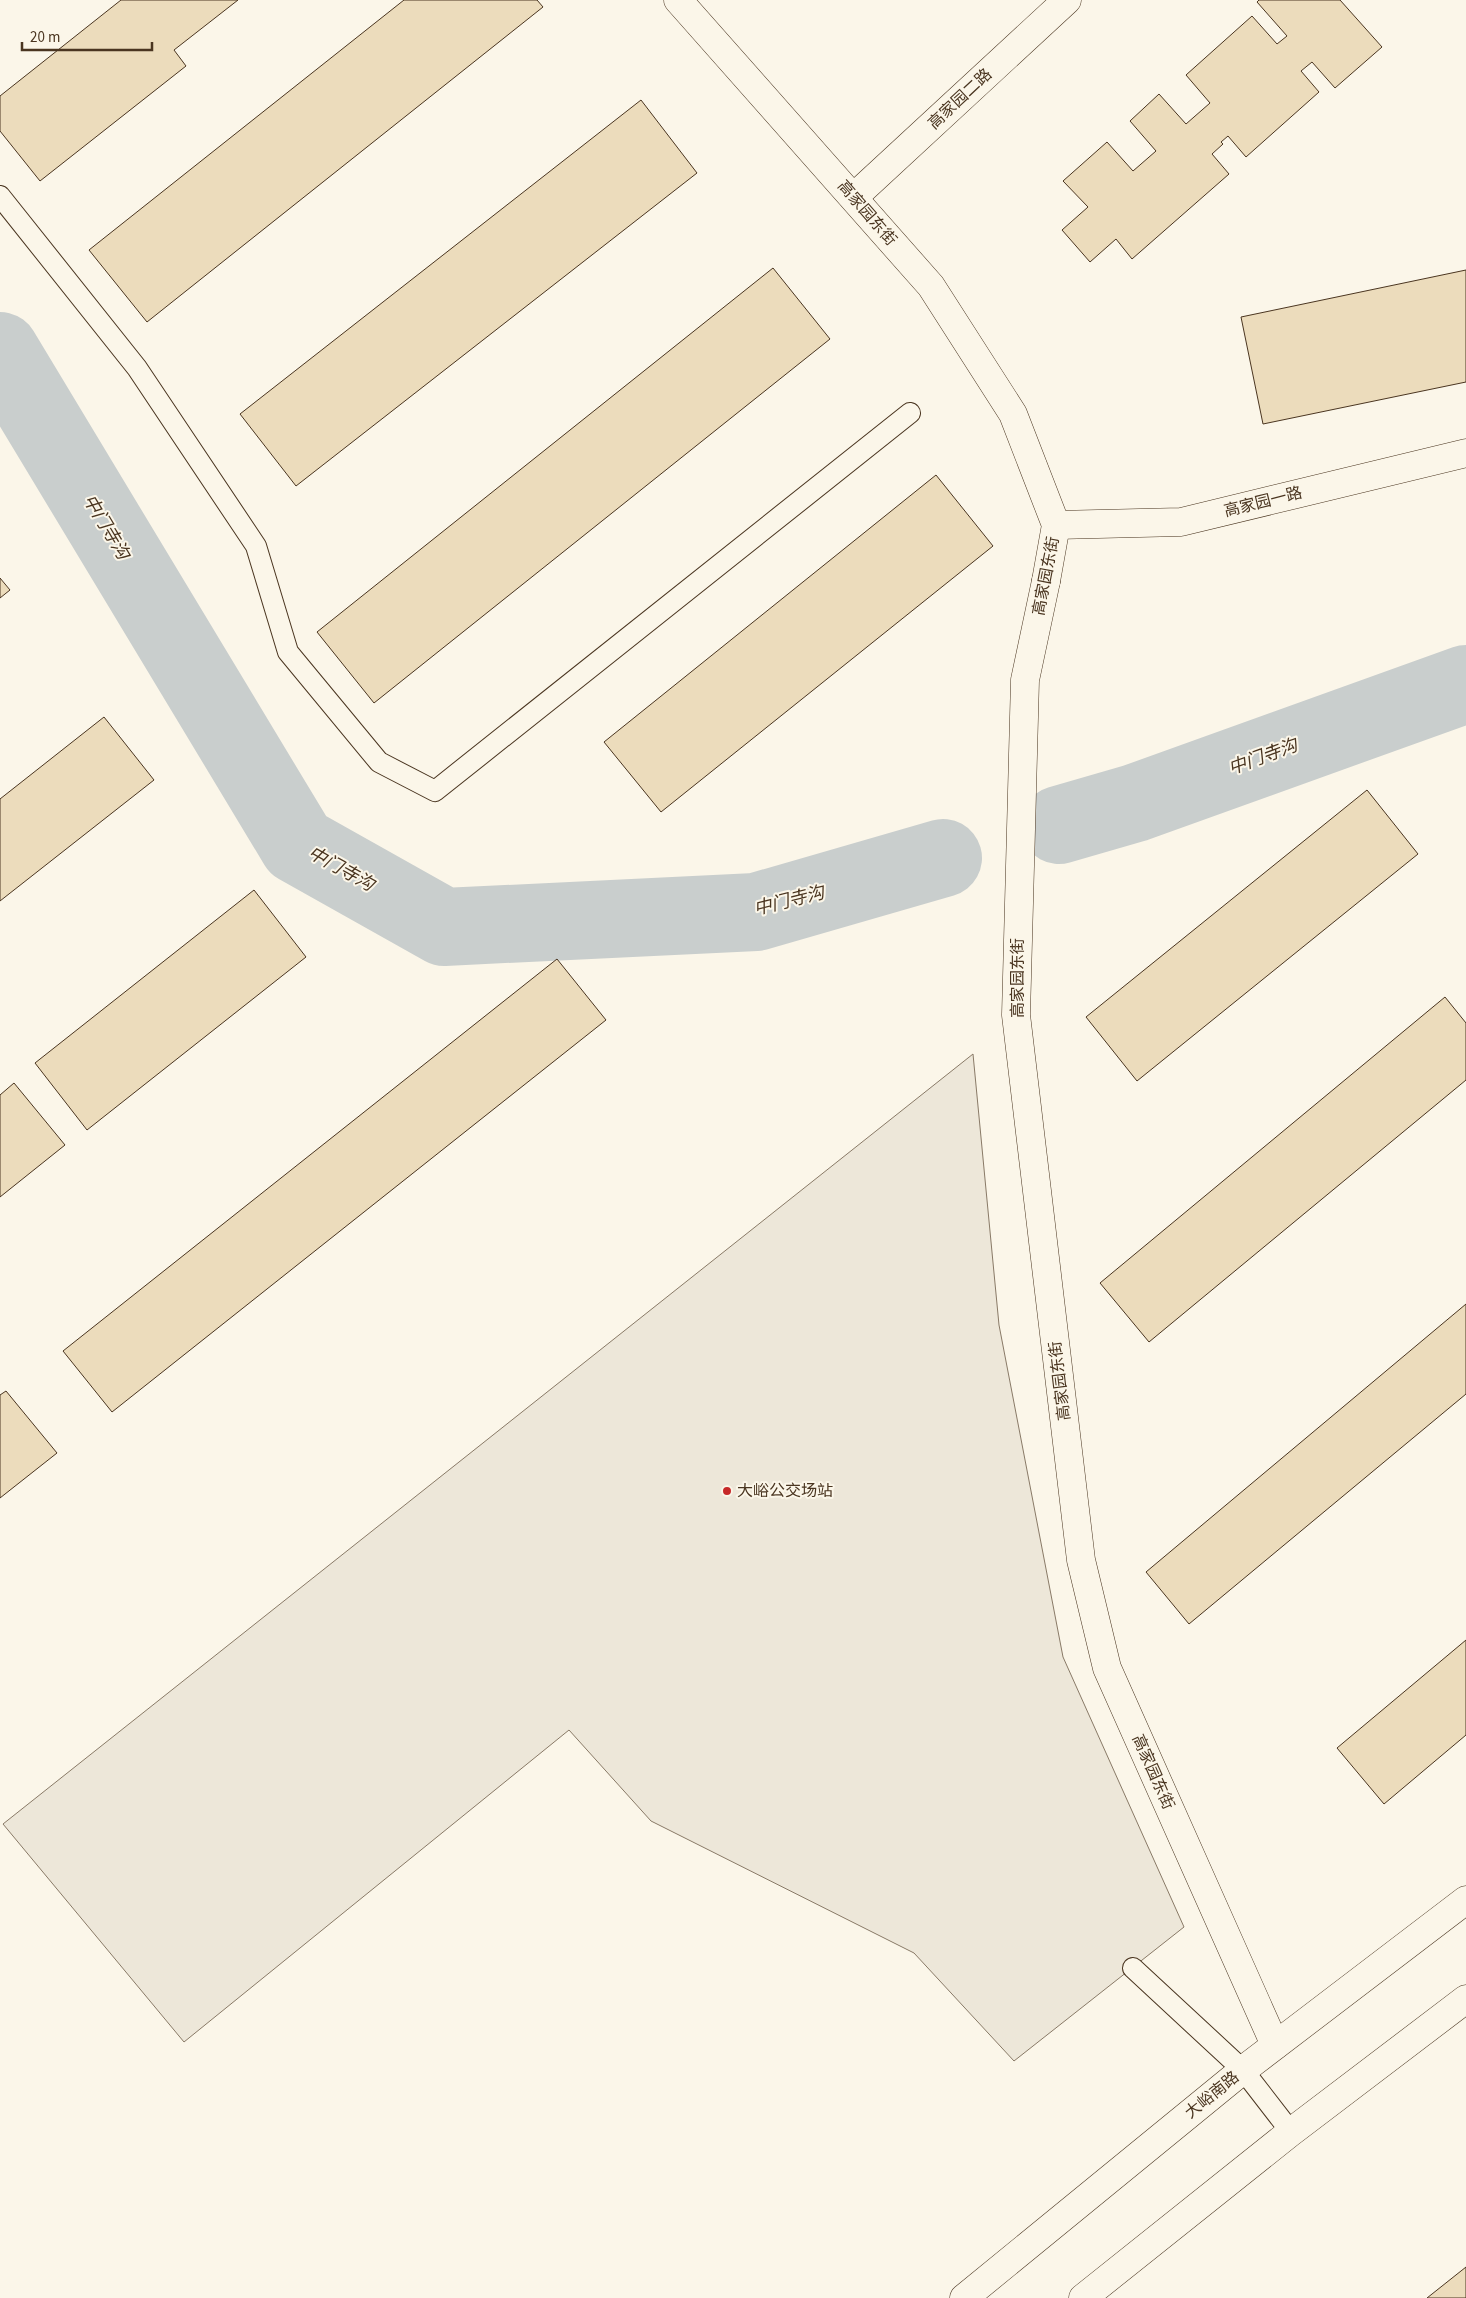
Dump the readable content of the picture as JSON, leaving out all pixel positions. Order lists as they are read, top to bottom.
{
  "streets": {
    "street": [
      "高家园二路",
      "高家园东街",
      "高家园一路",
      "大峪南路"
    ]
  },
  "crossings": [
    ["高家园二路", "高家园东街"],
    ["高家园东街", "高家园一路"],
    ["高家园东街", "大峪南路"]
  ],
  "water": ["中门寺沟"],
  "places": ["大峪公交场站"],
  "scale_bar": "20 m"
}
